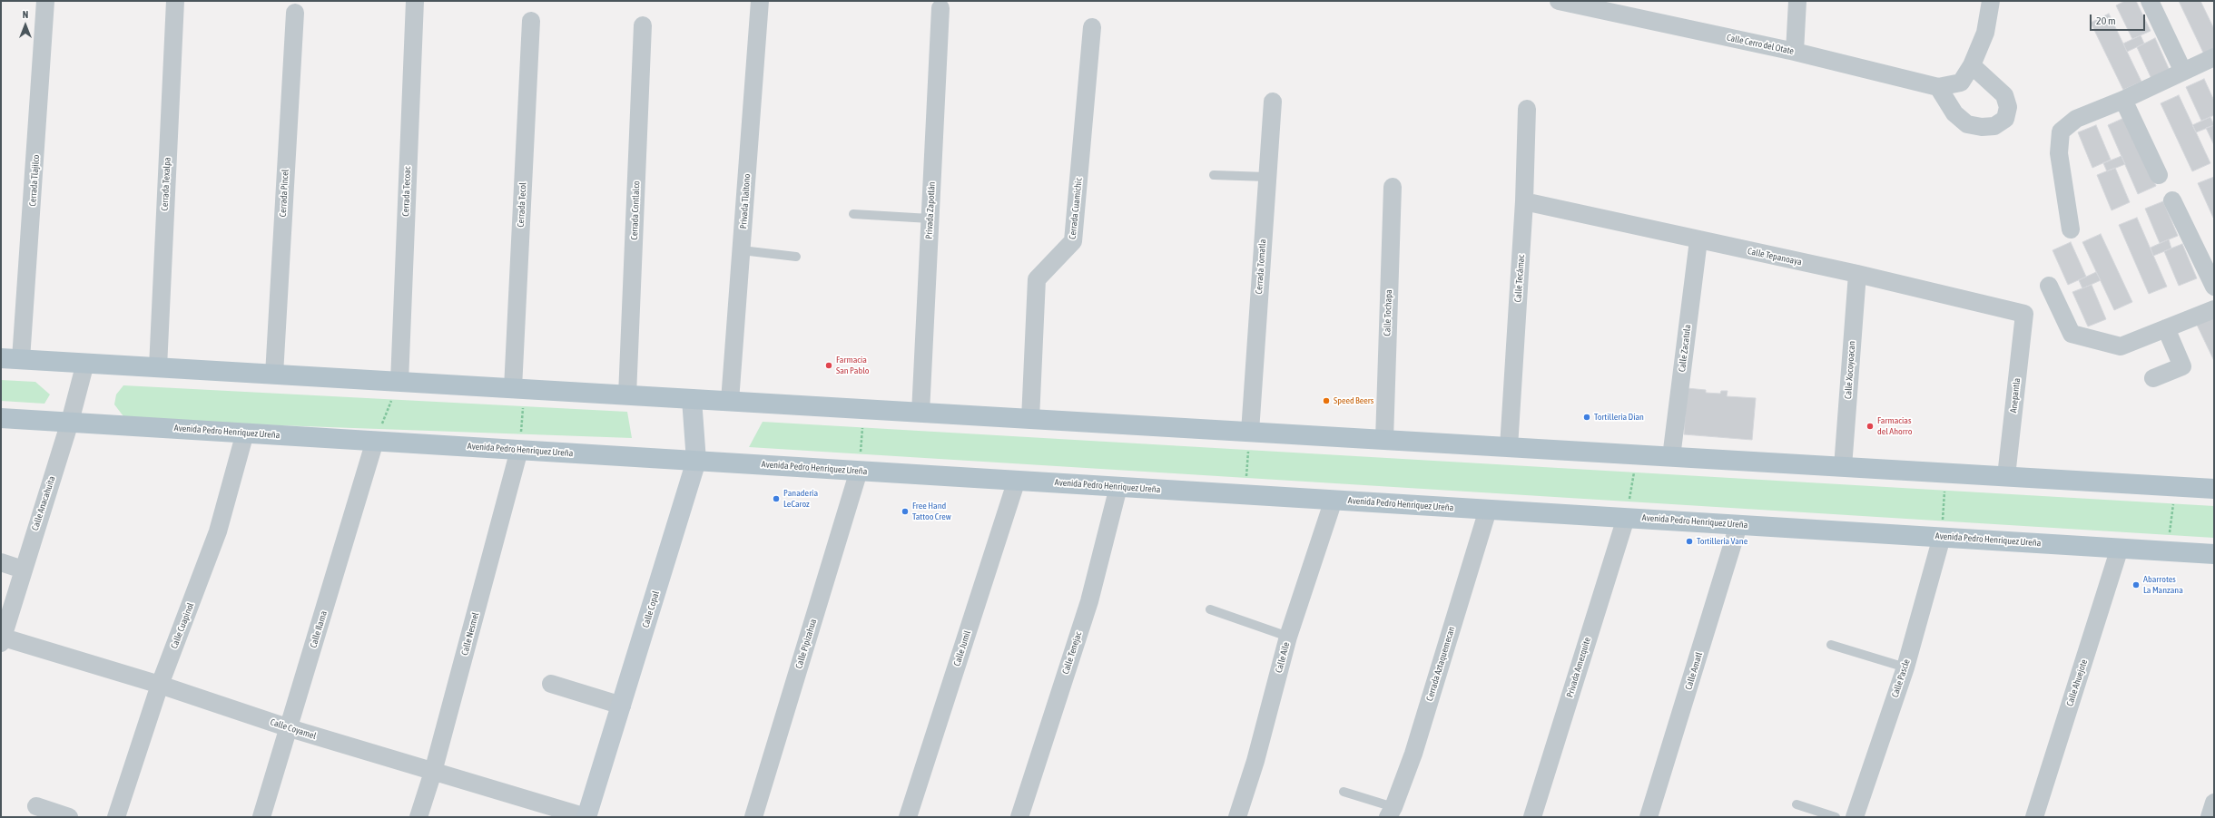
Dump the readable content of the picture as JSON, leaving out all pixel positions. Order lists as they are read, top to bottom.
{
  "streets": {
    "main road": ["Avenida Pedro Henríquez Ureña"],
    "street": [
      "Calle Cerro del Otate",
      "Cerrada Tlajilco",
      "Cerrada Texalpa",
      "Cerrada Tecoac",
      "Cerrada Pincel",
      "Privada Tlaltono",
      "Cerrada Tecol",
      "Cerrada Cuamichic",
      "Cerrada Contlalco",
      "Privada Zapotlán",
      "Calle Tepanoaya",
      "Cerrada Tomatla",
      "Calle Tecámac",
      "Calle Tochapa",
      "Calle Zacatula",
      "Calle Xocoyoacan",
      "Anepantla",
      "Calle Anacahuita",
      "Calle Copal",
      "Calle Cuapinol",
      "Calle Ilama",
      "Calle Nesmel",
      "Calle Pipizahua",
      "Calle Jumil",
      "Calle Tenejac",
      "Calle Aile",
      "Cerrada Aztaquemecan",
      "Privada Amezquite",
      "Calle Amatl",
      "Calle Pascle",
      "Calle Ahuejote",
      "Calle Coyamel"
    ]
  },
  "crossings": [
    ["Calle Tepanoaya", "Calle Tecámac"],
    ["Calle Tepanoaya", "Calle Zacatula"],
    ["Calle Tepanoaya", "Calle Xocoyoacan"],
    ["Calle Tepanoaya", "Anepantla"],
    ["Avenida Pedro Henríquez Ureña", "Calle Anacahuita"],
    ["Avenida Pedro Henríquez Ureña", "Calle Copal"],
    ["Avenida Pedro Henríquez Ureña", "Calle Cuapinol"],
    ["Avenida Pedro Henríquez Ureña", "Calle Ilama"],
    ["Avenida Pedro Henríquez Ureña", "Calle Nesmel"],
    ["Avenida Pedro Henríquez Ureña", "Calle Pipizahua"],
    ["Avenida Pedro Henríquez Ureña", "Calle Jumil"],
    ["Avenida Pedro Henríquez Ureña", "Calle Tenejac"],
    ["Avenida Pedro Henríquez Ureña", "Calle Aile"],
    ["Avenida Pedro Henríquez Ureña", "Cerrada Aztaquemecan"],
    ["Avenida Pedro Henríquez Ureña", "Privada Amezquite"],
    ["Avenida Pedro Henríquez Ureña", "Calle Amatl"],
    ["Avenida Pedro Henríquez Ureña", "Calle Pascle"],
    ["Avenida Pedro Henríquez Ureña", "Calle Ahuejote"],
    ["Calle Anacahuita", "Calle Coyamel"],
    ["Calle Copal", "Calle Coyamel"],
    ["Calle Cuapinol", "Calle Coyamel"],
    ["Calle Ilama", "Calle Coyamel"],
    ["Calle Nesmel", "Calle Coyamel"]
  ],
  "places": [
    "Farmacia San Pablo",
    "Speed Beers",
    "Tortillería Dian",
    "Farmacias del Ahorro",
    "Panadería LeCaroz",
    "Free Hand Tattoo Crew",
    "Tortillería Vane",
    "Abarrotes La Manzana"
  ],
  "scale_bar": "20 m",
  "north": "top"
}
